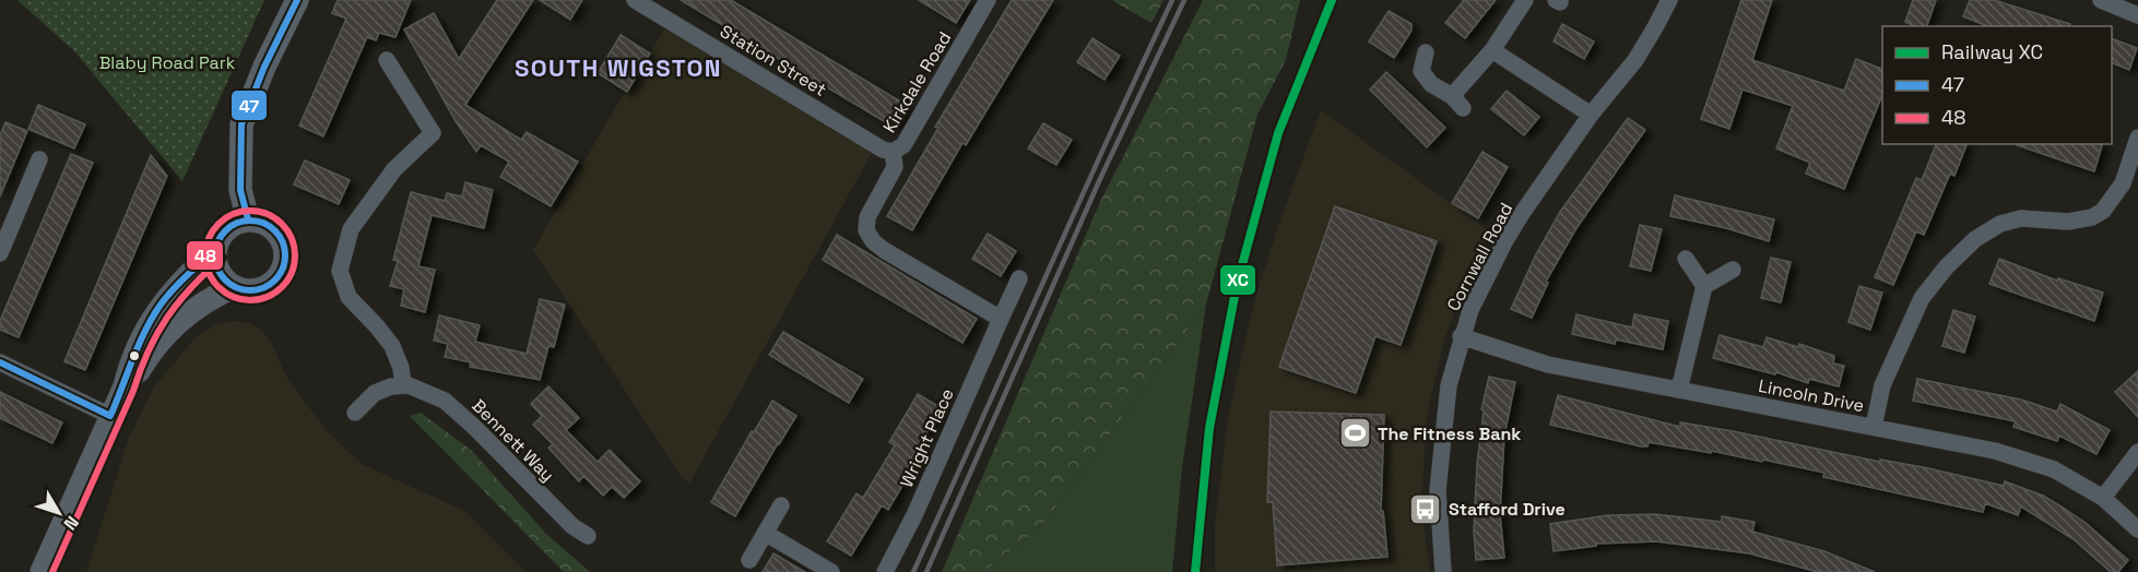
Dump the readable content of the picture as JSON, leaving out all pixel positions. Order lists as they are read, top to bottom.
{
  "streets": {
    "street": [
      "Station Street",
      "Kirkdale Road",
      "Cornwall Road",
      "Lincoln Drive",
      "Wright Place",
      "Bennett Way"
    ]
  },
  "crossings": [
    ["Station Street", "Kirkdale Road"],
    ["Kirkdale Road", "Wright Place"],
    ["Cornwall Road", "Lincoln Drive"]
  ],
  "districts": ["SOUTH WIGSTON"],
  "parks": ["Blaby Road Park"],
  "places": {
    "sports": ["The Fitness Bank"],
    "bus stop": ["Stafford Drive"]
  },
  "lines": ["rail line XC", "transit line 47", "transit line 48"],
  "legend": ["Railway XC", "47", "48"],
  "north": "bottom right"
}
